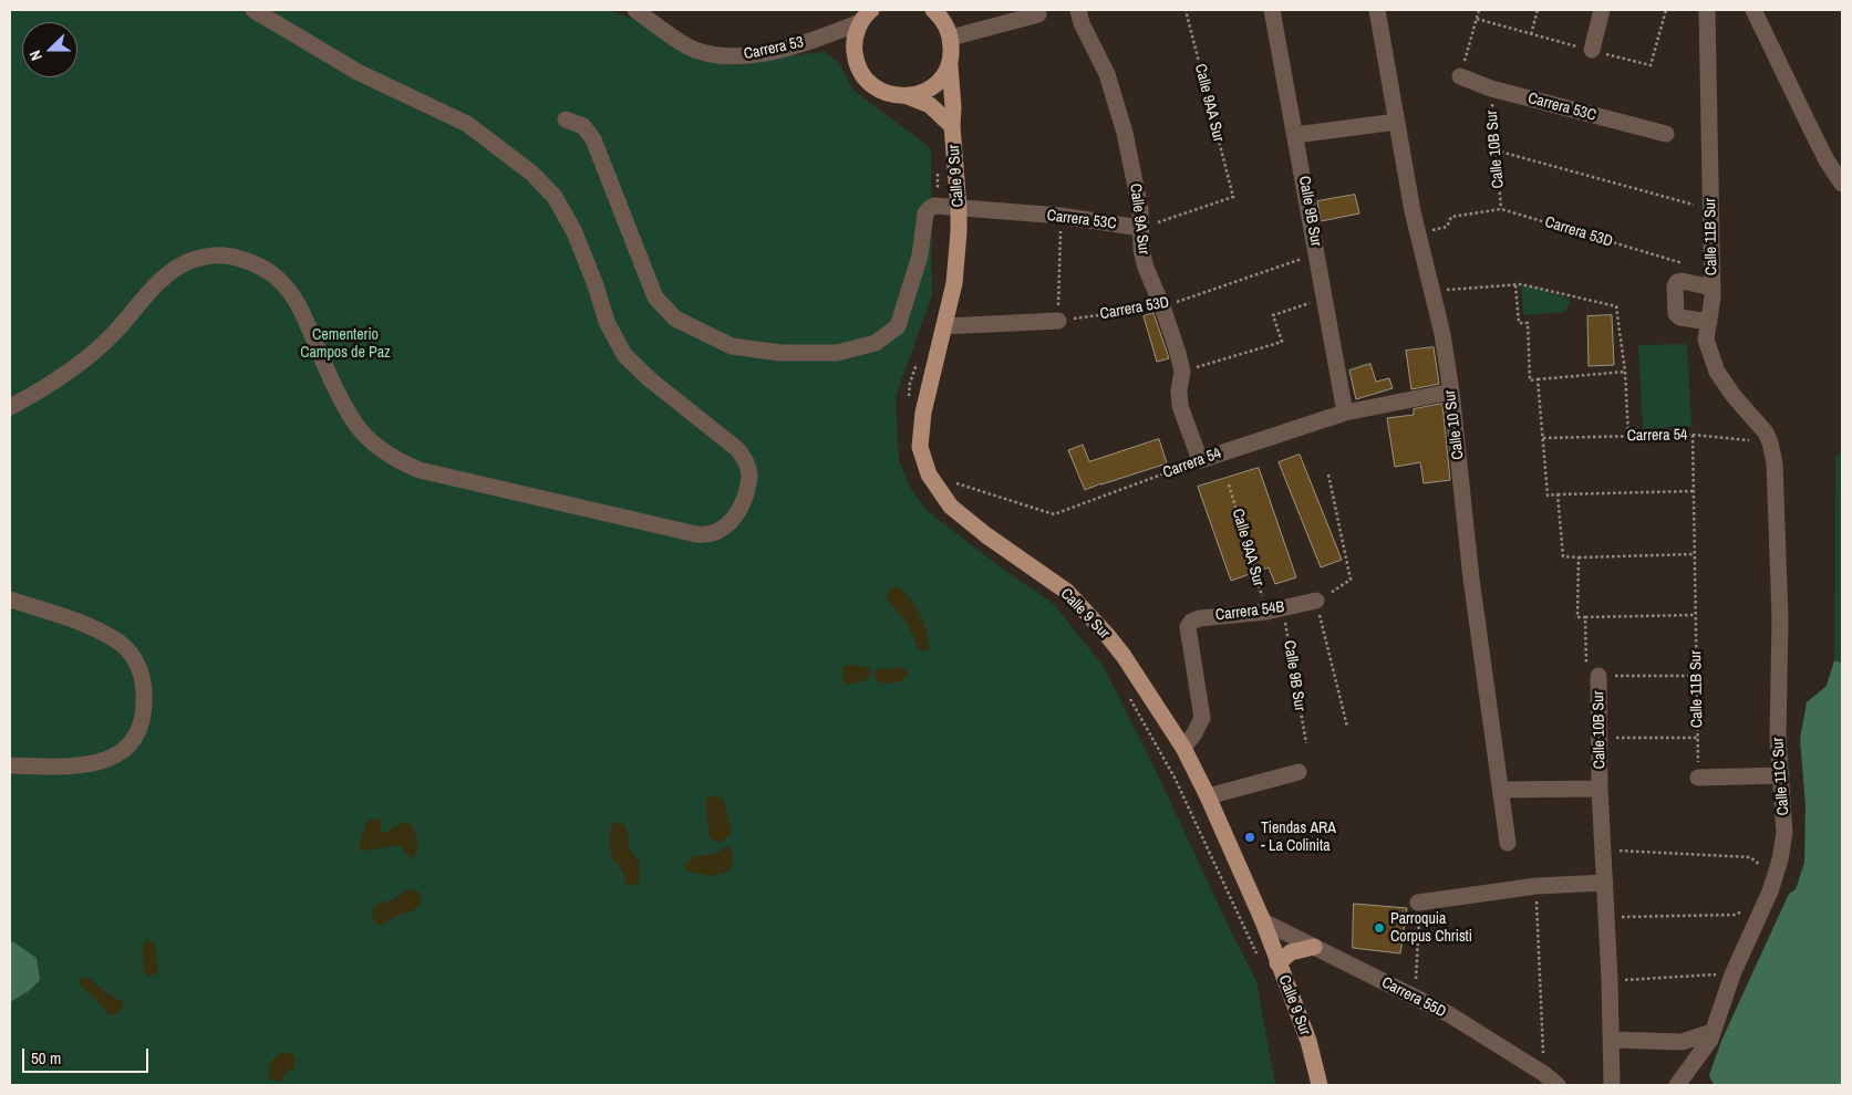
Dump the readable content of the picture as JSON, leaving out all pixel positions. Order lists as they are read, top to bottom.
{
  "streets": {
    "main road": ["Calle 9 Sur"],
    "street": [
      "Carrera 53",
      "Carrera 53C",
      "Calle 10B Sur",
      "Calle 9B Sur",
      "Calle 9A Sur",
      "Calle 11B Sur",
      "Calle 10 Sur",
      "Carrera 54",
      "Carrera 54B",
      "Calle 11C Sur",
      "Carrera 55D"
    ],
    "path": ["Calle 9AA Sur", "Carrera 53D"]
  },
  "crossings": [
    ["Carrera 53", "Calle 9 Sur"],
    ["Calle 9AA Sur", "Carrera 53C"],
    ["Calle 9AA Sur", "Calle 9B Sur"],
    ["Calle 9AA Sur", "Calle 9A Sur"],
    ["Calle 9AA Sur", "Carrera 54B"],
    ["Carrera 53C", "Calle 10B Sur"],
    ["Carrera 53C", "Calle 9 Sur"],
    ["Carrera 53C", "Calle 9A Sur"],
    ["Calle 10B Sur", "Carrera 53D"],
    ["Calle 9 Sur", "Carrera 54B"],
    ["Calle 9 Sur", "Carrera 55D"],
    ["Calle 9B Sur", "Carrera 53D"],
    ["Calle 9B Sur", "Carrera 54"],
    ["Calle 9B Sur", "Carrera 54B"],
    ["Calle 9A Sur", "Carrera 53D"],
    ["Calle 9A Sur", "Carrera 54"],
    ["Carrera 53D", "Calle 11B Sur"],
    ["Carrera 53D", "Calle 10 Sur"],
    ["Calle 11B Sur", "Carrera 54"],
    ["Calle 11B Sur", "Calle 11C Sur"],
    ["Calle 10 Sur", "Carrera 54"],
    ["Carrera 54", "Calle 11C Sur"]
  ],
  "parks": ["Cementerio Campos de Paz"],
  "places": ["Tiendas ARA - La Colinita", "Parroquia Corpus Christi"],
  "scale_bar": "50 m",
  "north": "left"
}
